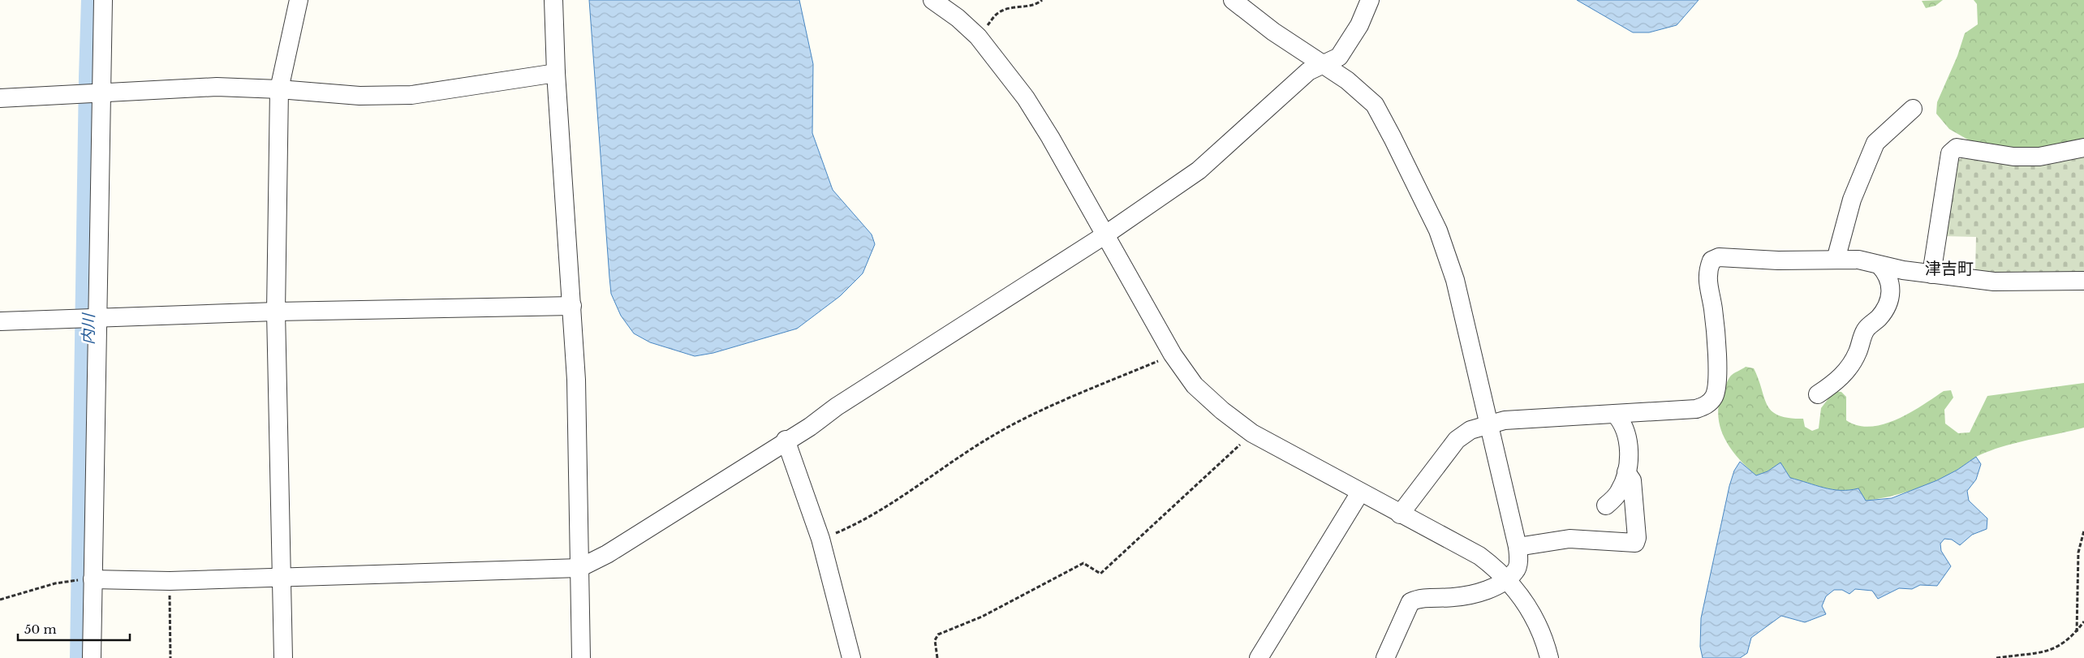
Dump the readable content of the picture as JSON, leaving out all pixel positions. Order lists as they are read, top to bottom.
{
  "districts": ["津吉町"],
  "water": ["内川"],
  "scale_bar": "50 m"
}
